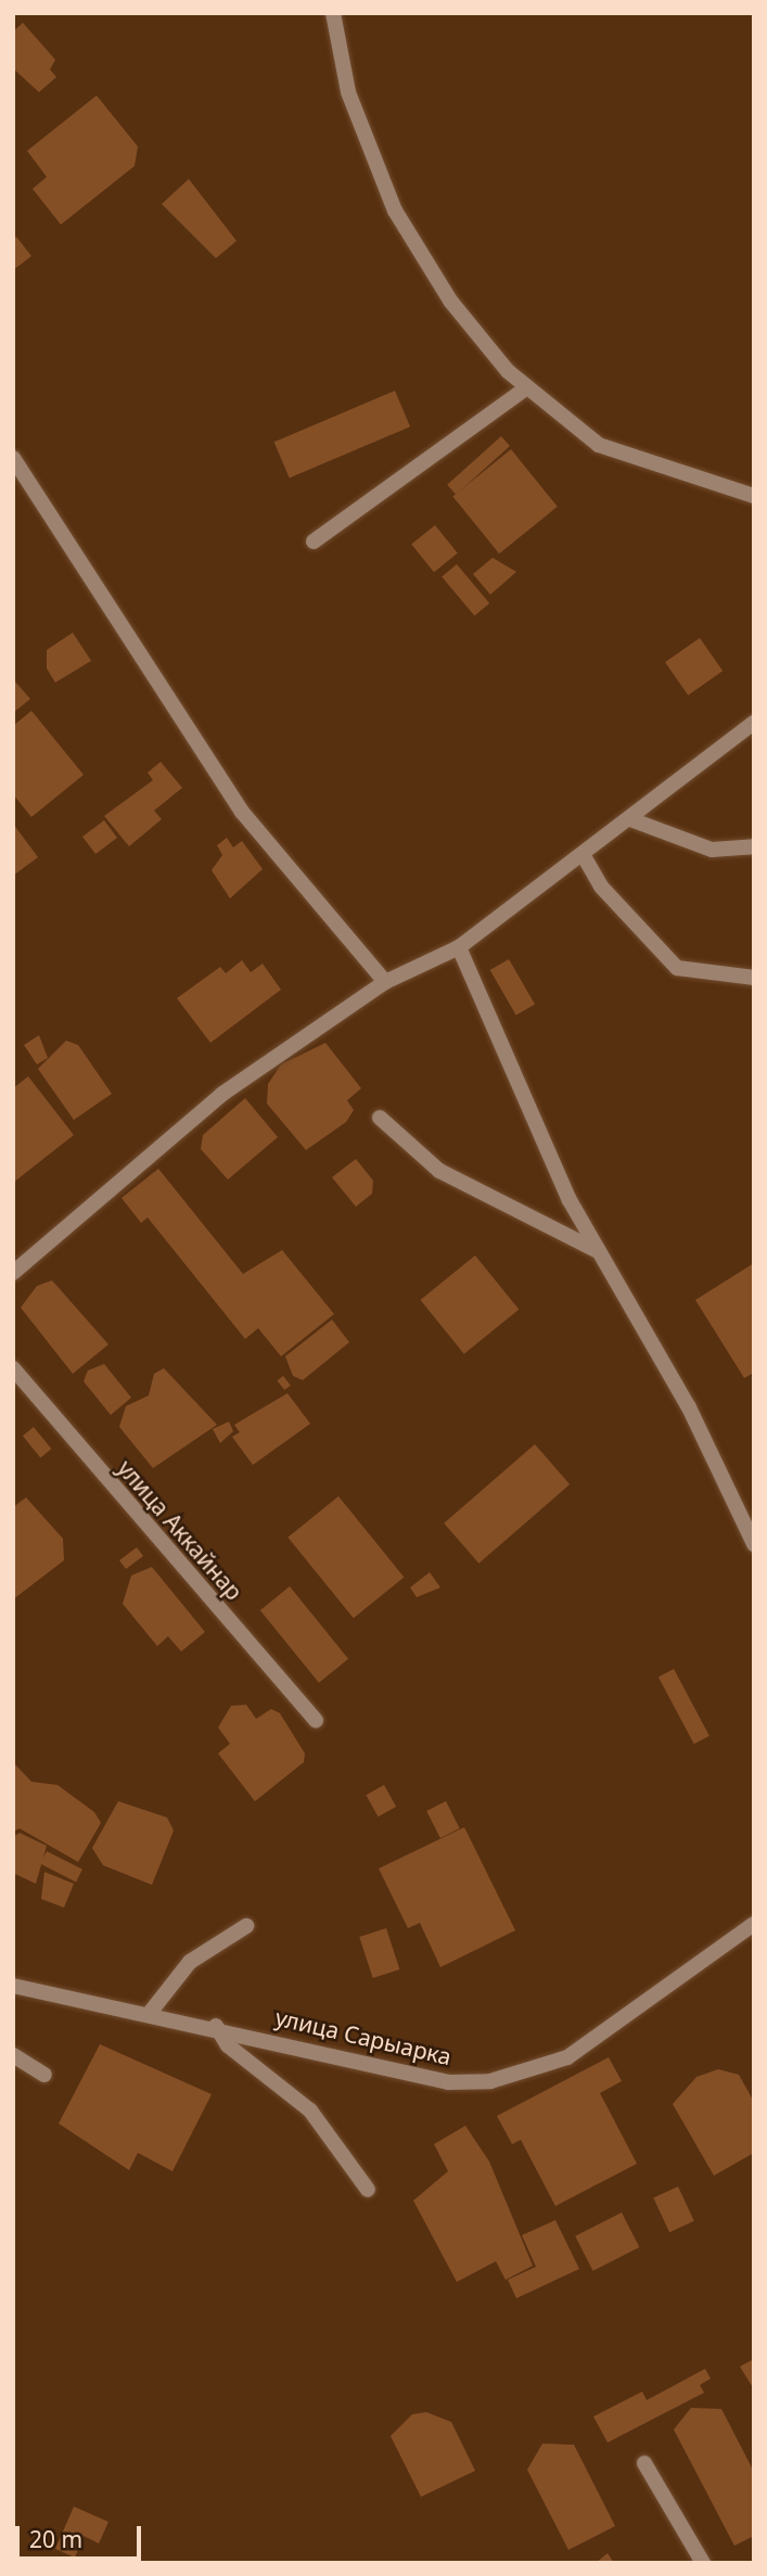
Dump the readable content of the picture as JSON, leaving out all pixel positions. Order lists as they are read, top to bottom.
{
  "streets": {
    "street": ["улица Аккайнар", "улица Сарыарка"]
  },
  "scale_bar": "20 m"
}
